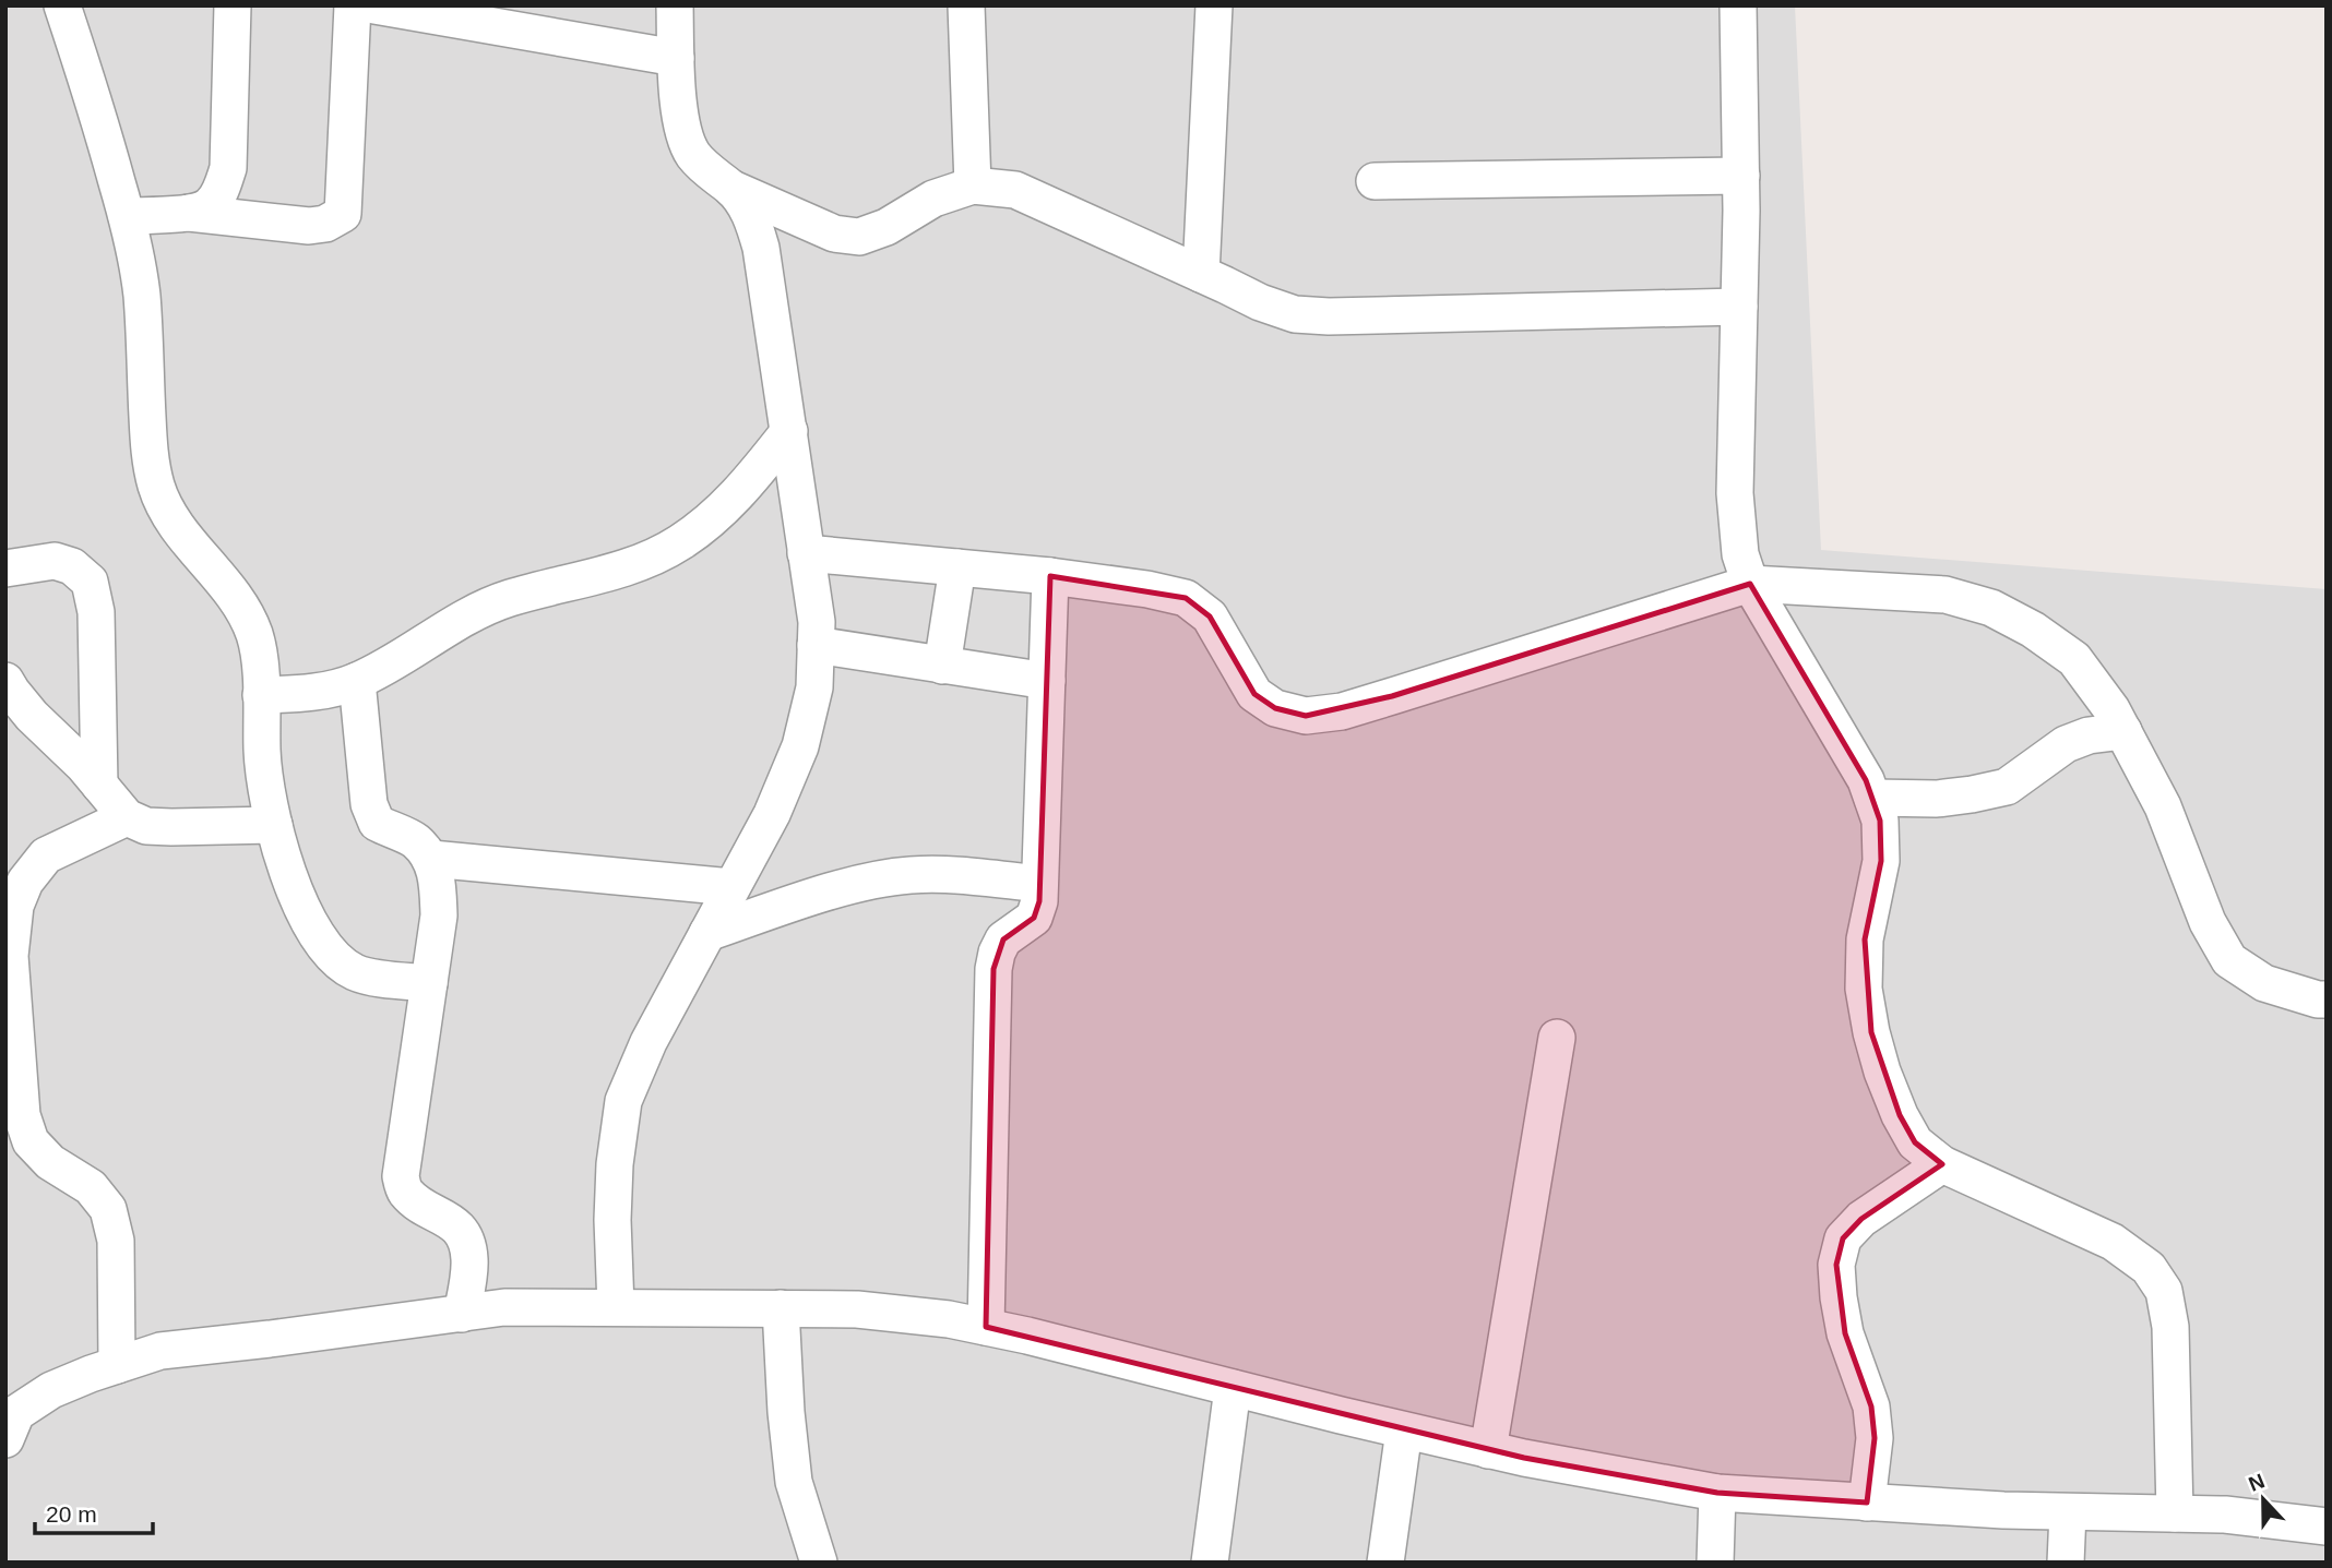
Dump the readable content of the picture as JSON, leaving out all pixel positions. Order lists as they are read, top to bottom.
{
  "scale_bar": "20 m",
  "north": "top"
}
